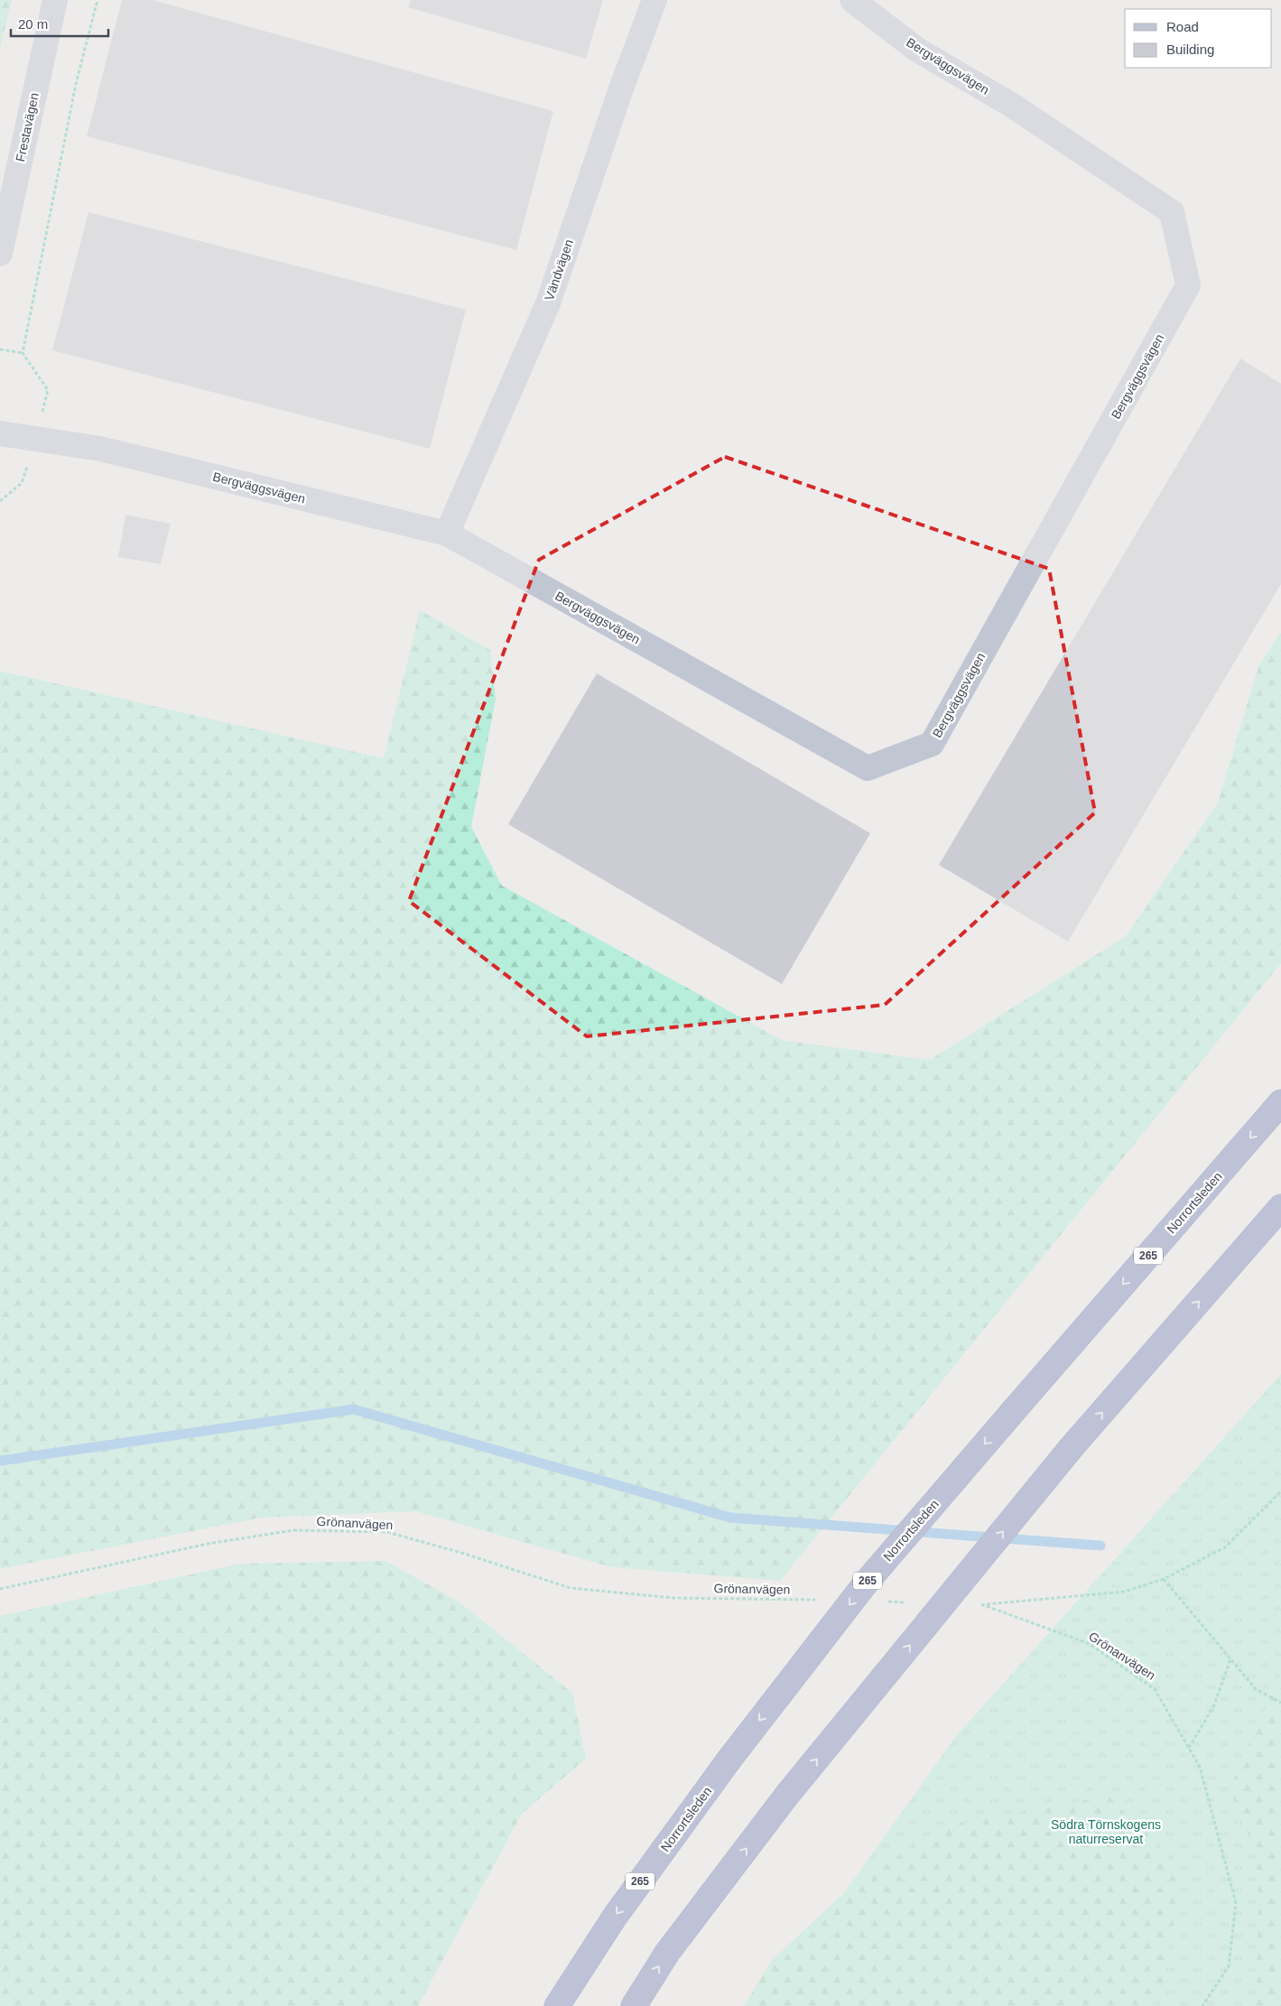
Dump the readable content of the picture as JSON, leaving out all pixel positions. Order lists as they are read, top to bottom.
{
  "streets": {
    "highway": ["Norrortsleden", "265"],
    "street": ["Bergväggsvägen", "Frestavägen", "Vändvägen"],
    "path": ["Grönanvägen"]
  },
  "crossings": [
    ["Bergväggsvägen", "Vändvägen"]
  ],
  "parks": ["Södra Törnskogens naturreservat"],
  "legend": ["Road", "Building"],
  "scale_bar": "20 m"
}
